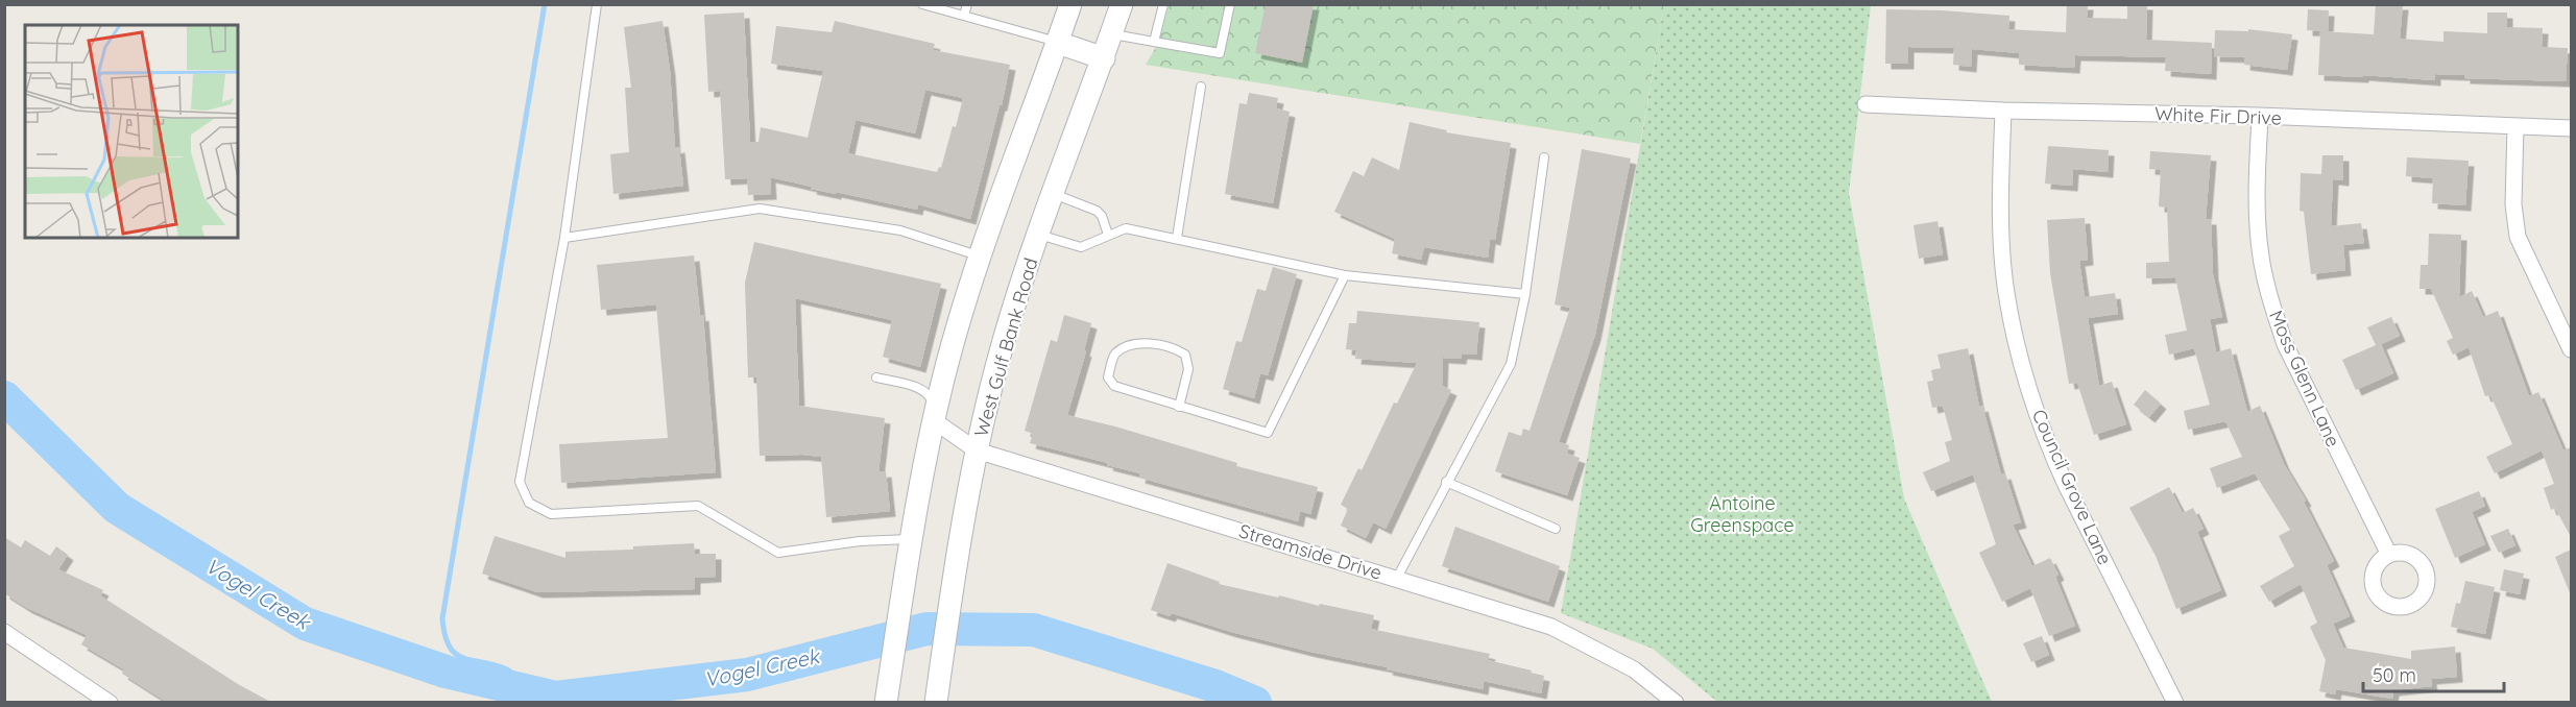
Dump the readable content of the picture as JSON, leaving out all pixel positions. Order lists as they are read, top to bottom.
{
  "streets": {
    "main road": ["West Gulf Bank Road"],
    "street": [
      "White Fir Drive",
      "Moss Glenn Lane",
      "Council Grove Lane",
      "Streamside Drive"
    ]
  },
  "crossings": [
    ["White Fir Drive", "Moss Glenn Lane"],
    ["White Fir Drive", "Council Grove Lane"],
    ["West Gulf Bank Road", "Streamside Drive"]
  ],
  "water": ["Vogel Creek"],
  "parks": ["Antoine Greenspace"],
  "scale_bar": "50 m"
}
